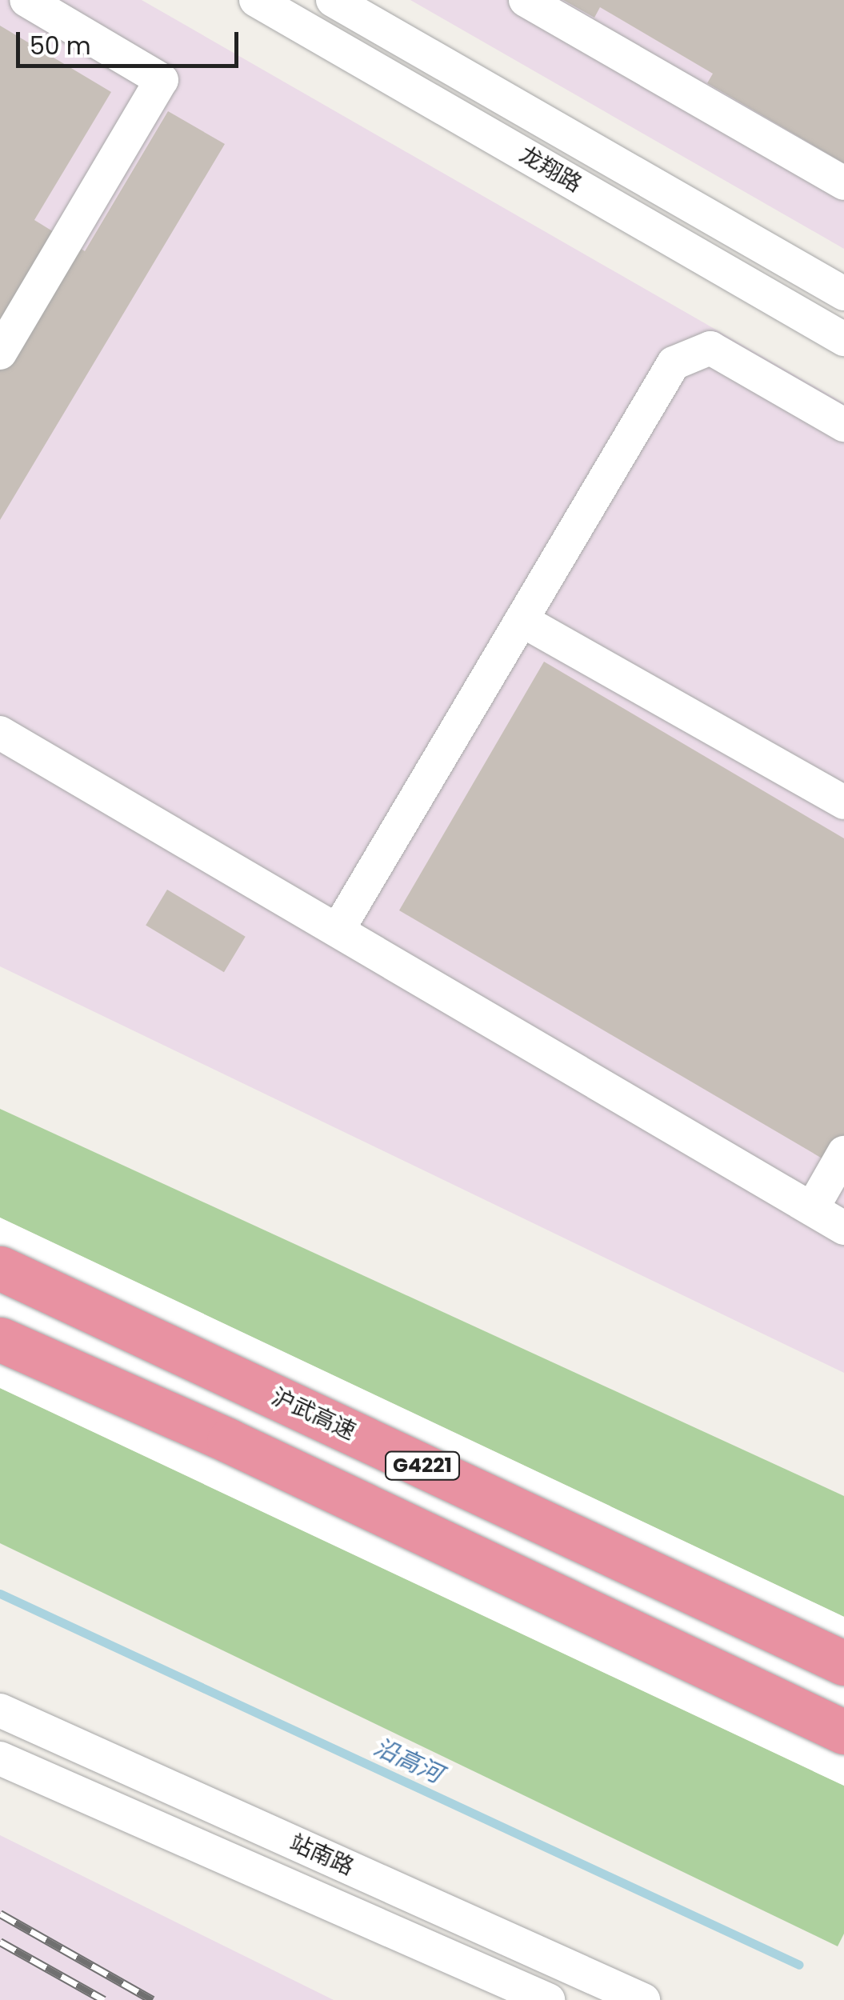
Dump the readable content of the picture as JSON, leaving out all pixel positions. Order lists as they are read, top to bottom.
{
  "streets": {
    "highway": ["沪武高速", "G4221"],
    "street": ["龙翔路", "站南路"]
  },
  "water": ["沿高河"],
  "scale_bar": "50 m"
}
